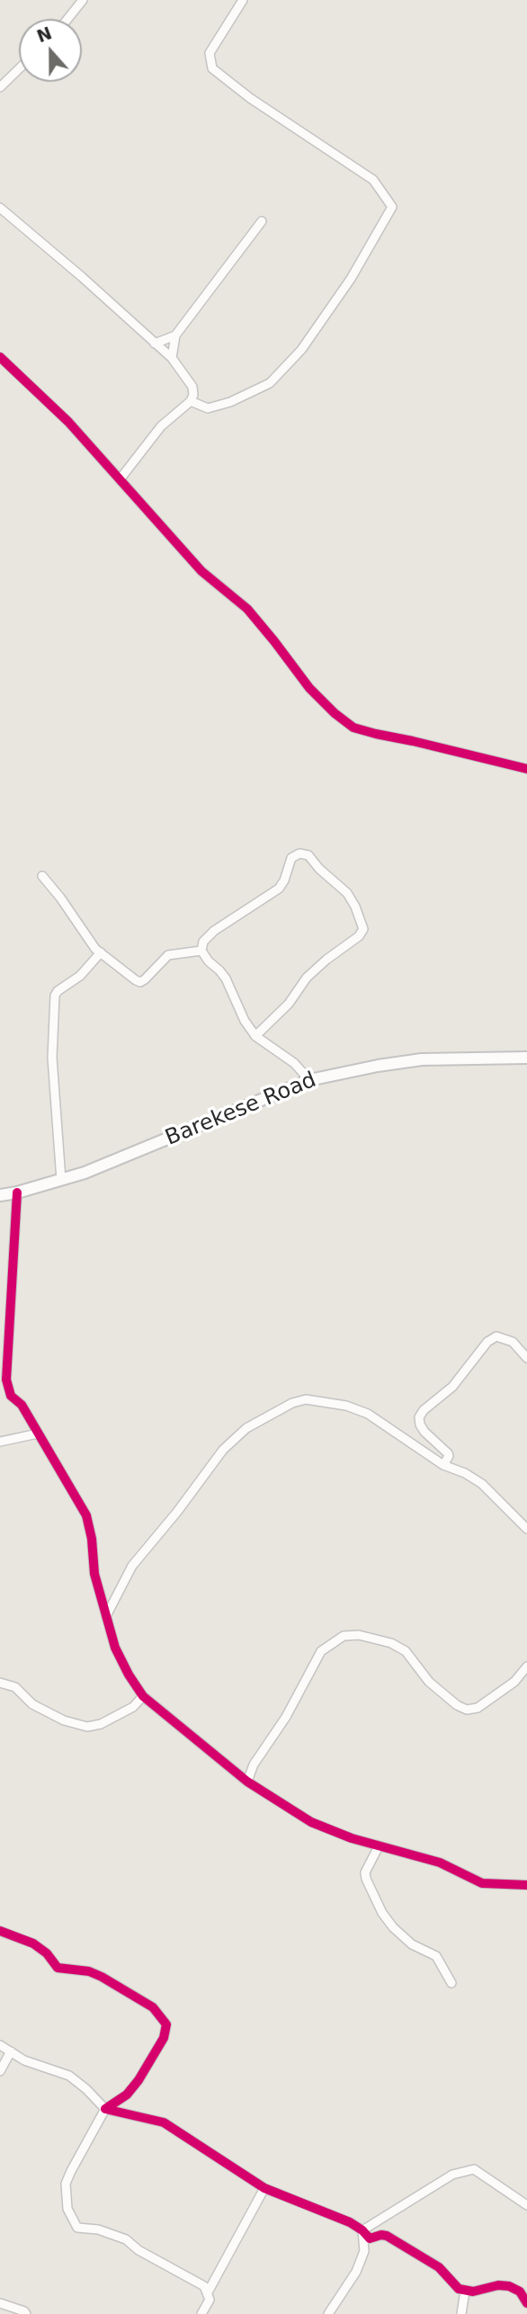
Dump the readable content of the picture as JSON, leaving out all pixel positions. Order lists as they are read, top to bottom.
{
  "streets": {
    "main road": ["Barekese Road"]
  },
  "north": "top"
}
